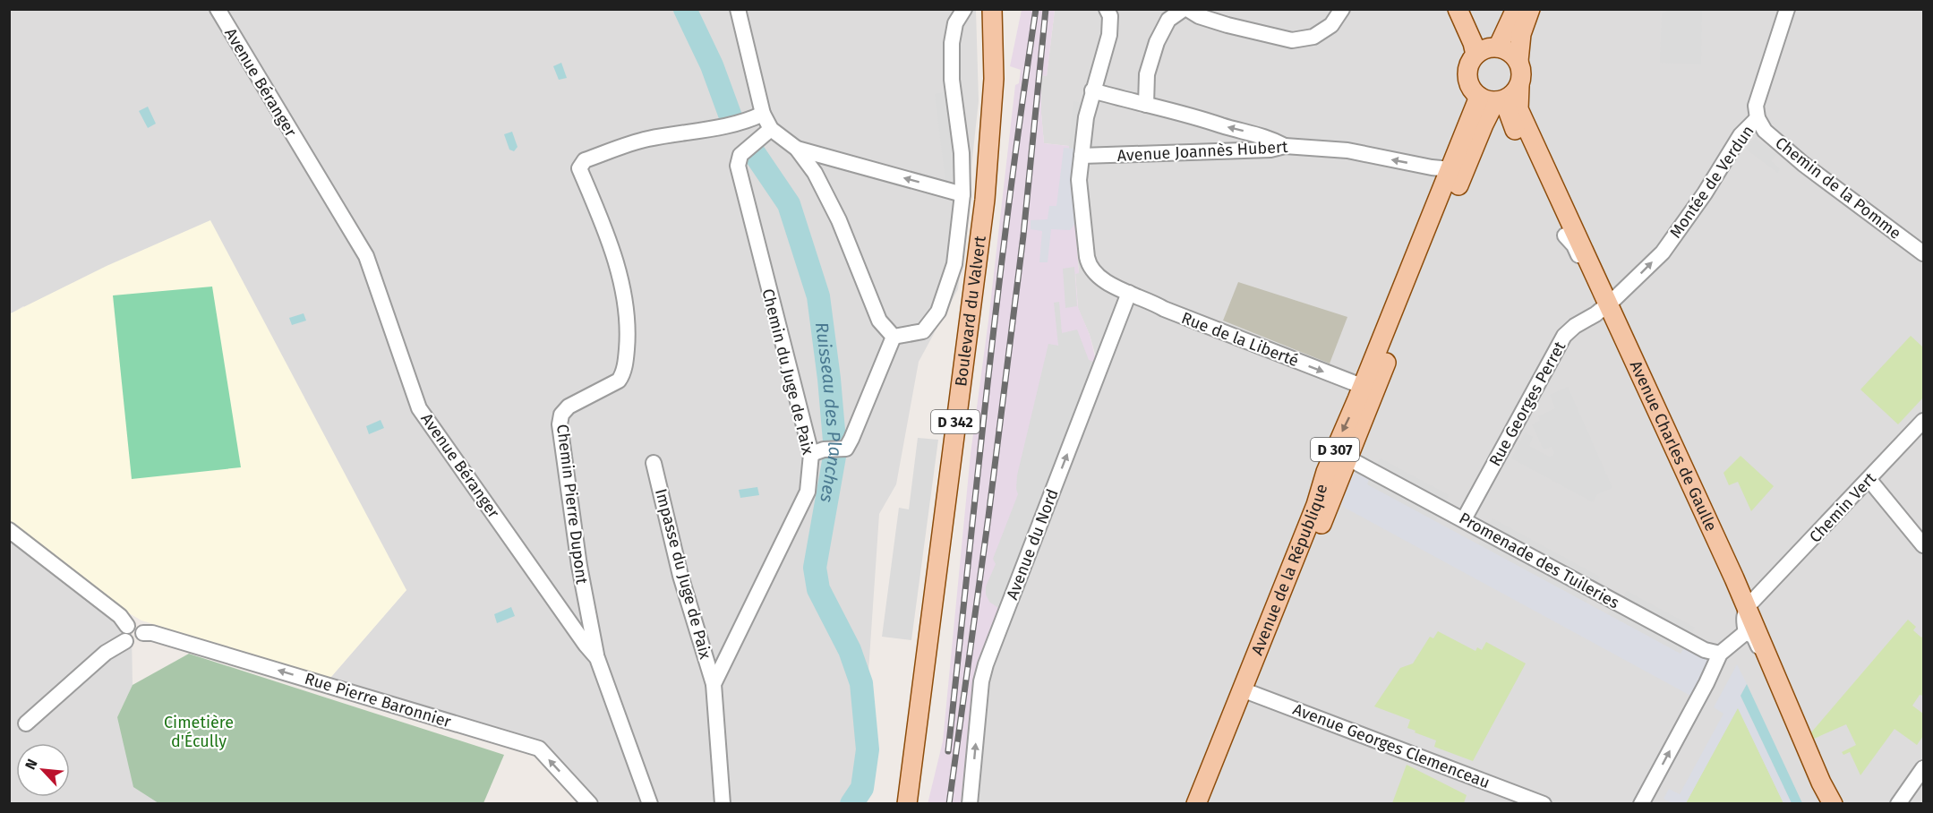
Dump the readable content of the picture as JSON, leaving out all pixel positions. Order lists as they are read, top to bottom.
{
  "streets": {
    "main road": [
      "Boulevard du Valvert",
      "D 342",
      "Avenue Charles de Gaulle",
      "D 307",
      "Avenue de la République"
    ],
    "street": [
      "Avenue Béranger",
      "Avenue Joannès Hubert",
      "Montée de Verdun",
      "Chemin de la Pomme",
      "Rue de la Liberté",
      "Chemin du Juge de Paix",
      "Rue Georges Perret",
      "Chemin Pierre Dupont",
      "Chemin Vert",
      "Avenue du Nord",
      "Promenade des Tuileries",
      "Impasse du Juge de Paix",
      "Rue Pierre Baronnier",
      "Avenue Georges Clemenceau"
    ]
  },
  "crossings": [
    ["Avenue Béranger", "Chemin Pierre Dupont"],
    ["Avenue Joannès Hubert", "Rue de la Liberté"],
    ["Avenue Joannès Hubert", "Avenue de la République"],
    ["Montée de Verdun", "Chemin de la Pomme"],
    ["Montée de Verdun", "Rue Georges Perret"],
    ["Montée de Verdun", "Avenue Charles de Gaulle"],
    ["Rue de la Liberté", "Avenue du Nord"],
    ["Rue de la Liberté", "Avenue de la République"],
    ["Chemin du Juge de Paix", "Impasse du Juge de Paix"],
    ["Rue Georges Perret", "Avenue Charles de Gaulle"],
    ["Rue Georges Perret", "Promenade des Tuileries"],
    ["Avenue Charles de Gaulle", "Chemin Vert"],
    ["Avenue Charles de Gaulle", "Avenue de la République"],
    ["Promenade des Tuileries", "Avenue de la République"],
    ["Avenue de la République", "Avenue Georges Clemenceau"]
  ],
  "one_way": [
    "Avenue Joannès Hubert",
    "Montée de Verdun",
    "Rue de la Liberté",
    "Avenue du Nord",
    "Rue Pierre Baronnier"
  ],
  "water": ["Ruisseau des Planches"],
  "parks": ["Cimetière d'Écully"],
  "north": "top left"
}
